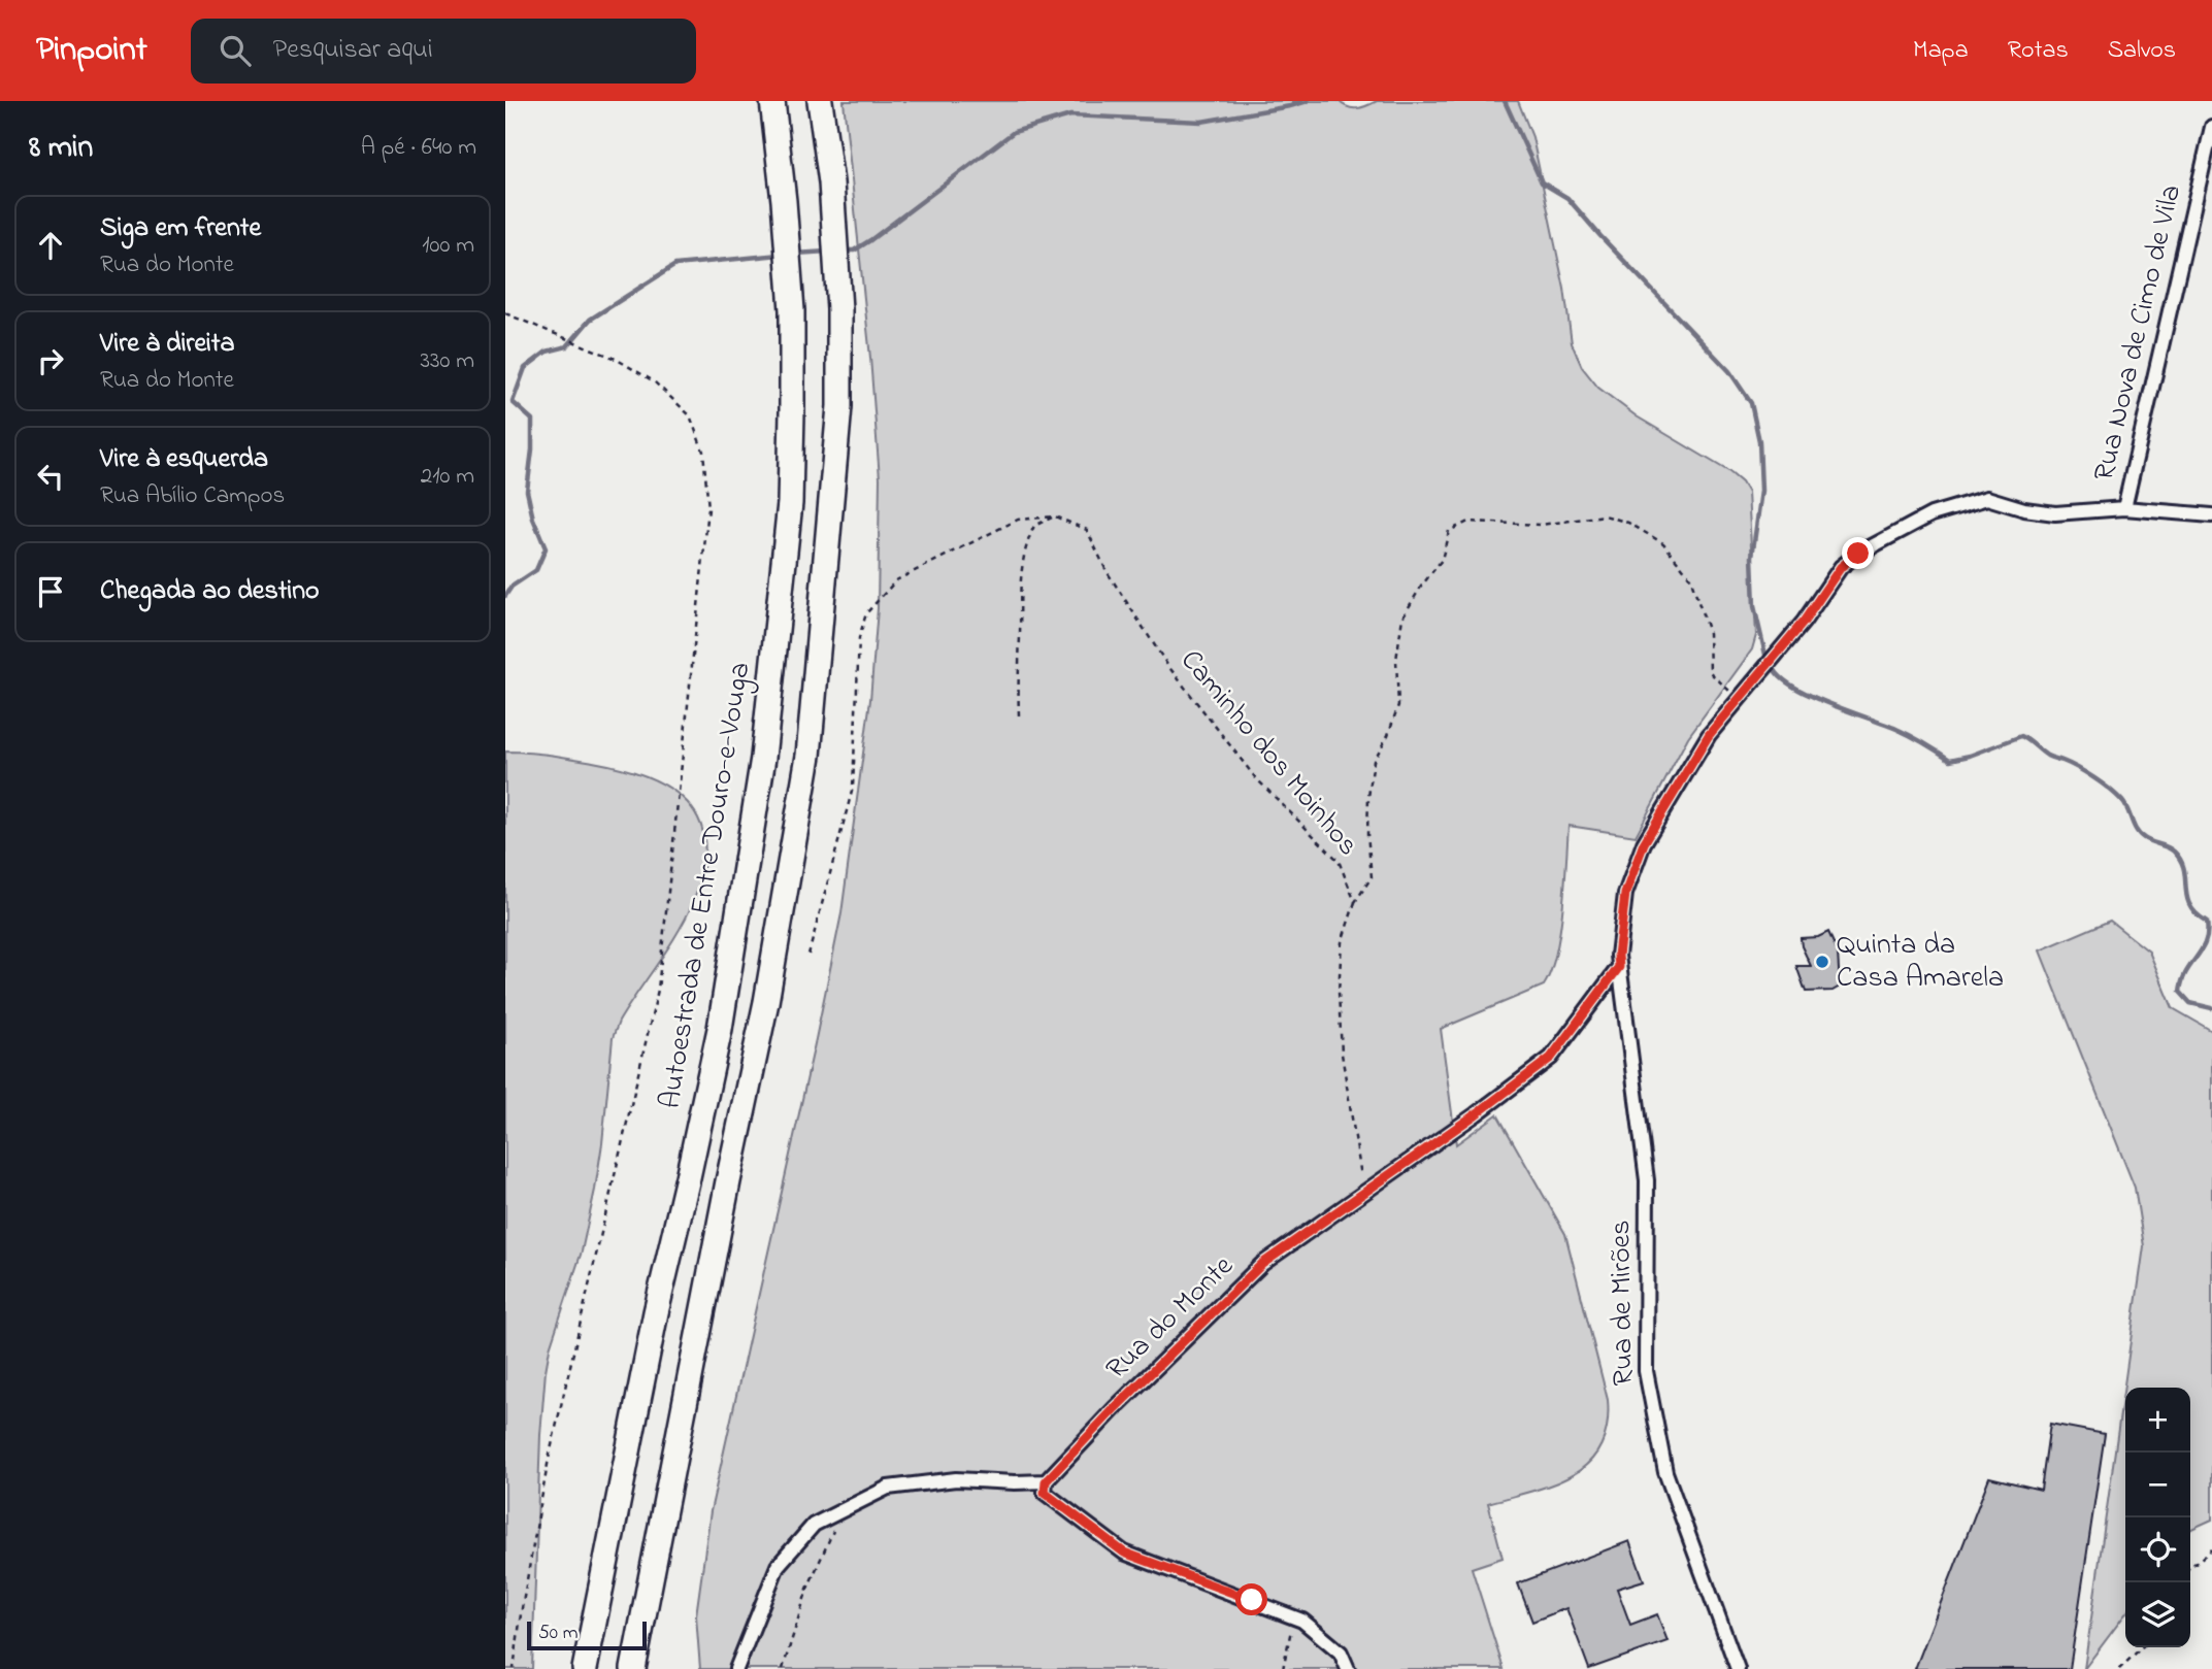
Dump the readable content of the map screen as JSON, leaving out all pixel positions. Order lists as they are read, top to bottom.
{
  "streets": {
    "highway": ["Autoestrada de Entre Douro-e-Vouga"],
    "street": ["Rua Nova de Cimo de Vila", "Rua de Mirões", "Rua do Monte"],
    "path": ["Caminho dos Moinhos"]
  },
  "crossings": [
    ["Rua Nova de Cimo de Vila", "Rua de Mirões"],
    ["Caminho dos Moinhos", "Rua de Mirões"],
    ["Rua de Mirões", "Rua do Monte"]
  ],
  "places": ["Quinta da Casa Amarela"],
  "scale_bar": "50 m",
  "page": {
    "header": "Pinpoint",
    "search": "Pesquisar aqui",
    "nav": ["Mapa", "Rotas", "Salvos"],
    "heading": ["8 min", "A pé · 640 m"],
    "list": [
      ["Siga em frente", "Rua do Monte", "100 m"],
      ["Vire à direita", "Rua do Monte", "330 m"],
      ["Vire à esquerda", "Rua Abílio Campos", "210 m"],
      "Chegada ao destino"
    ],
    "map_buttons": ["+", "−"],
    "scale": "50 m"
  }
}
